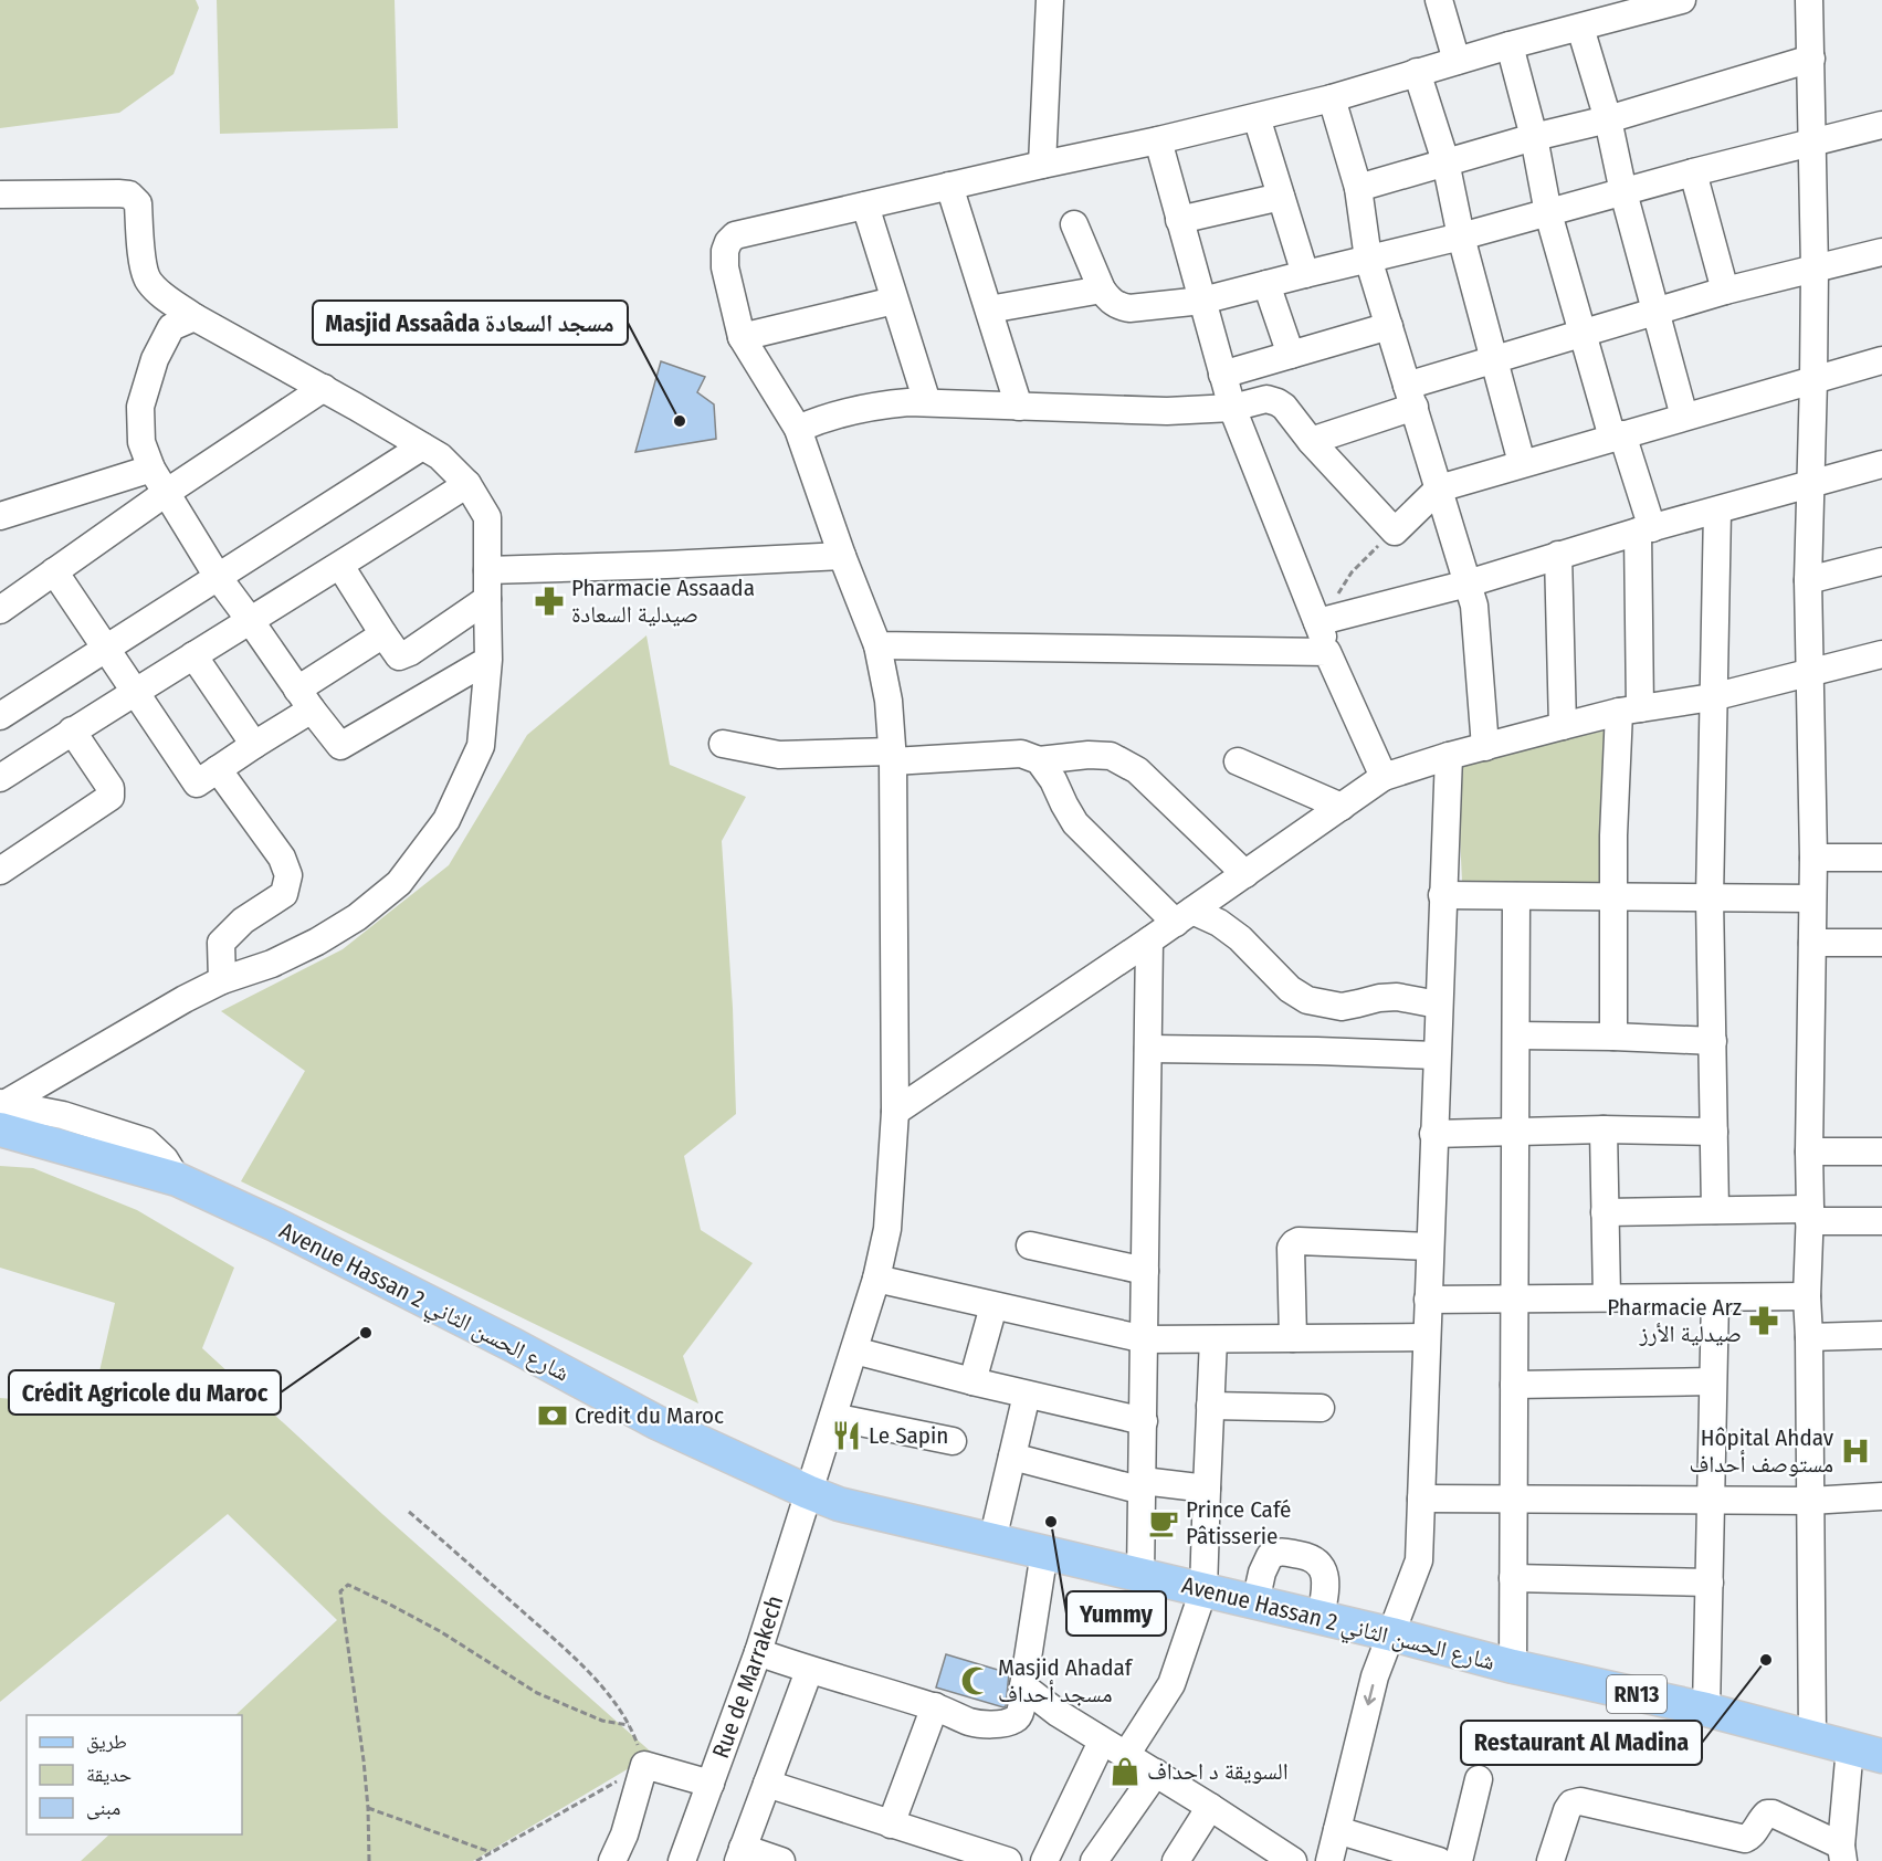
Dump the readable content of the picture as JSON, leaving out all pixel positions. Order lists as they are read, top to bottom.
{
  "streets": {
    "main road": ["Avenue Hassan 2 شارع الحسن الثاني", "RN13"],
    "street": ["Rue de Marrakech"]
  },
  "crossings": [
    ["Avenue Hassan 2 شارع الحسن الثاني", "Rue de Marrakech"]
  ],
  "places": {
    "other": [
      "Masjid Assaâda مسجد السعادة",
      "Crédit Agricole du Maroc",
      "Yummy",
      "Restaurant Al Madina"
    ],
    "pharmacy": ["Pharmacie Assaada صيدلية السعادة", "Pharmacie Arz صيدلية الأرز"],
    "bank": ["Credit du Maroc"],
    "restaurant": ["Le Sapin"],
    "hospital": ["Hôpital Ahdav مستوصف أحداف"],
    "cafe": ["Prince Café Pâtisserie"],
    "mosque": ["Masjid Ahadaf مسجد أحداف"],
    "shop": ["السويقة د احداف"]
  },
  "legend": ["طريق", "حديقة", "مبنى"]
}
